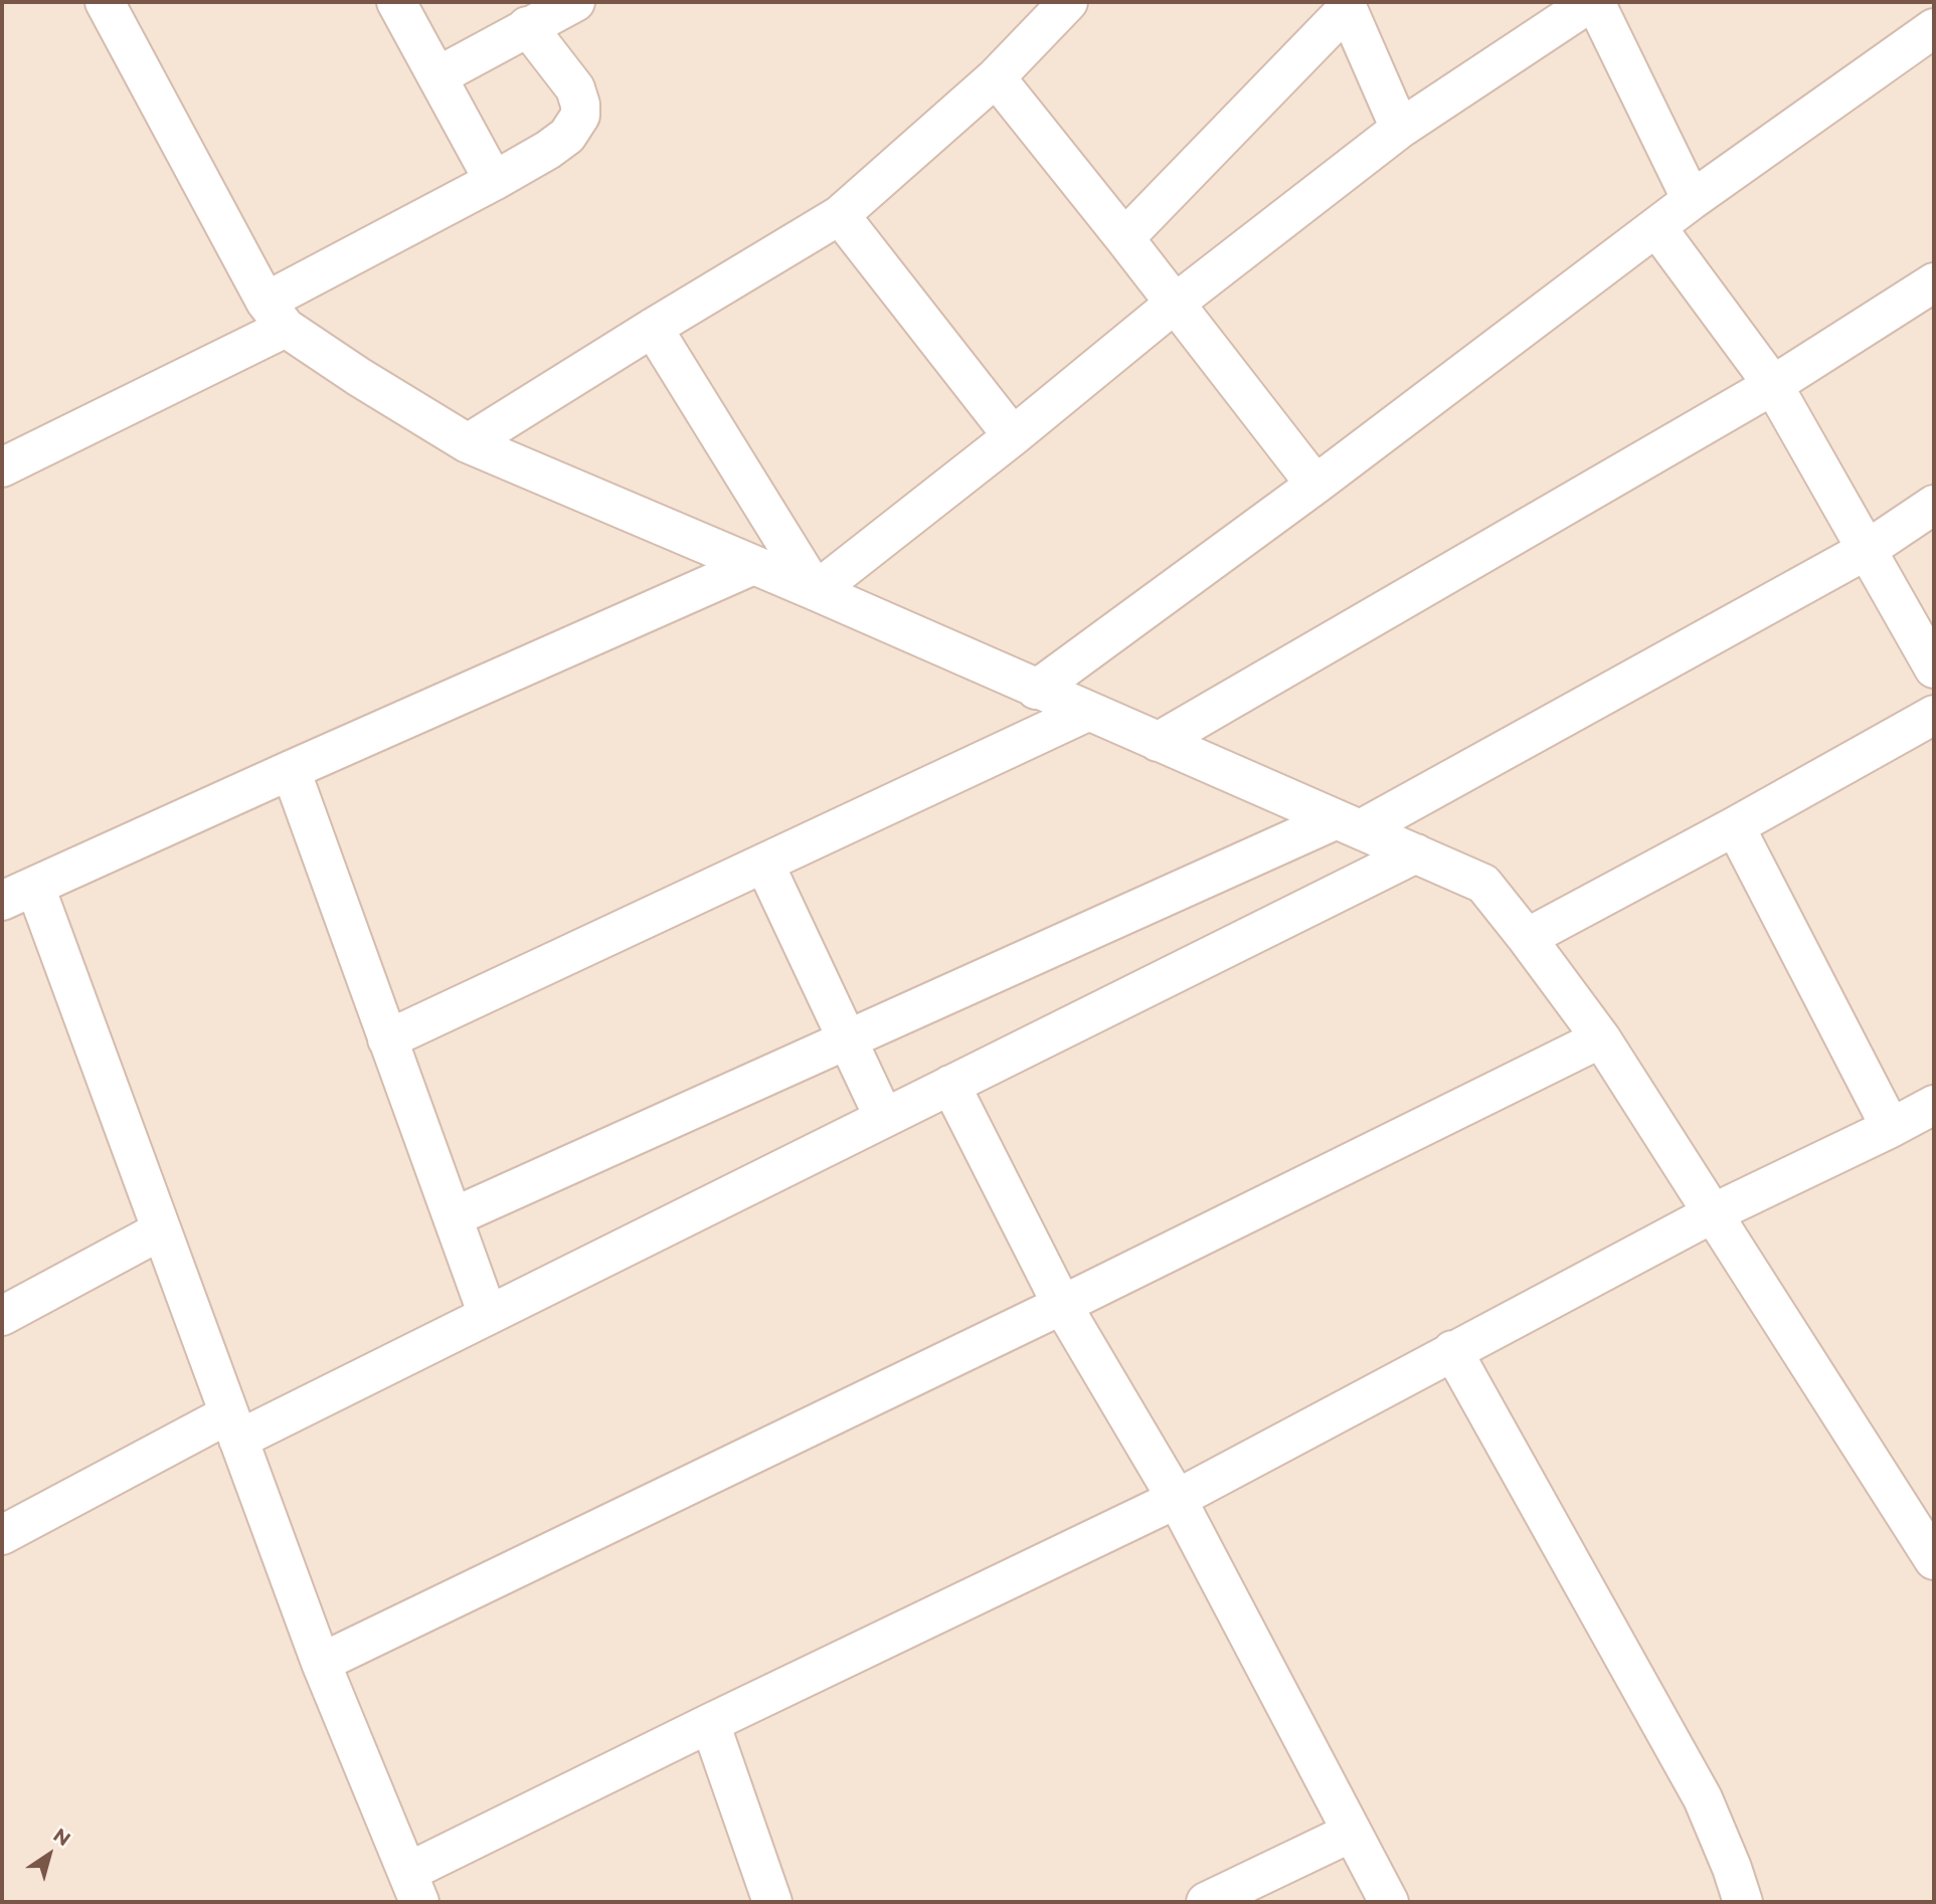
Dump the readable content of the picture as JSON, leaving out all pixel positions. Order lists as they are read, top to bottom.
{
  "north": "top right"
}
